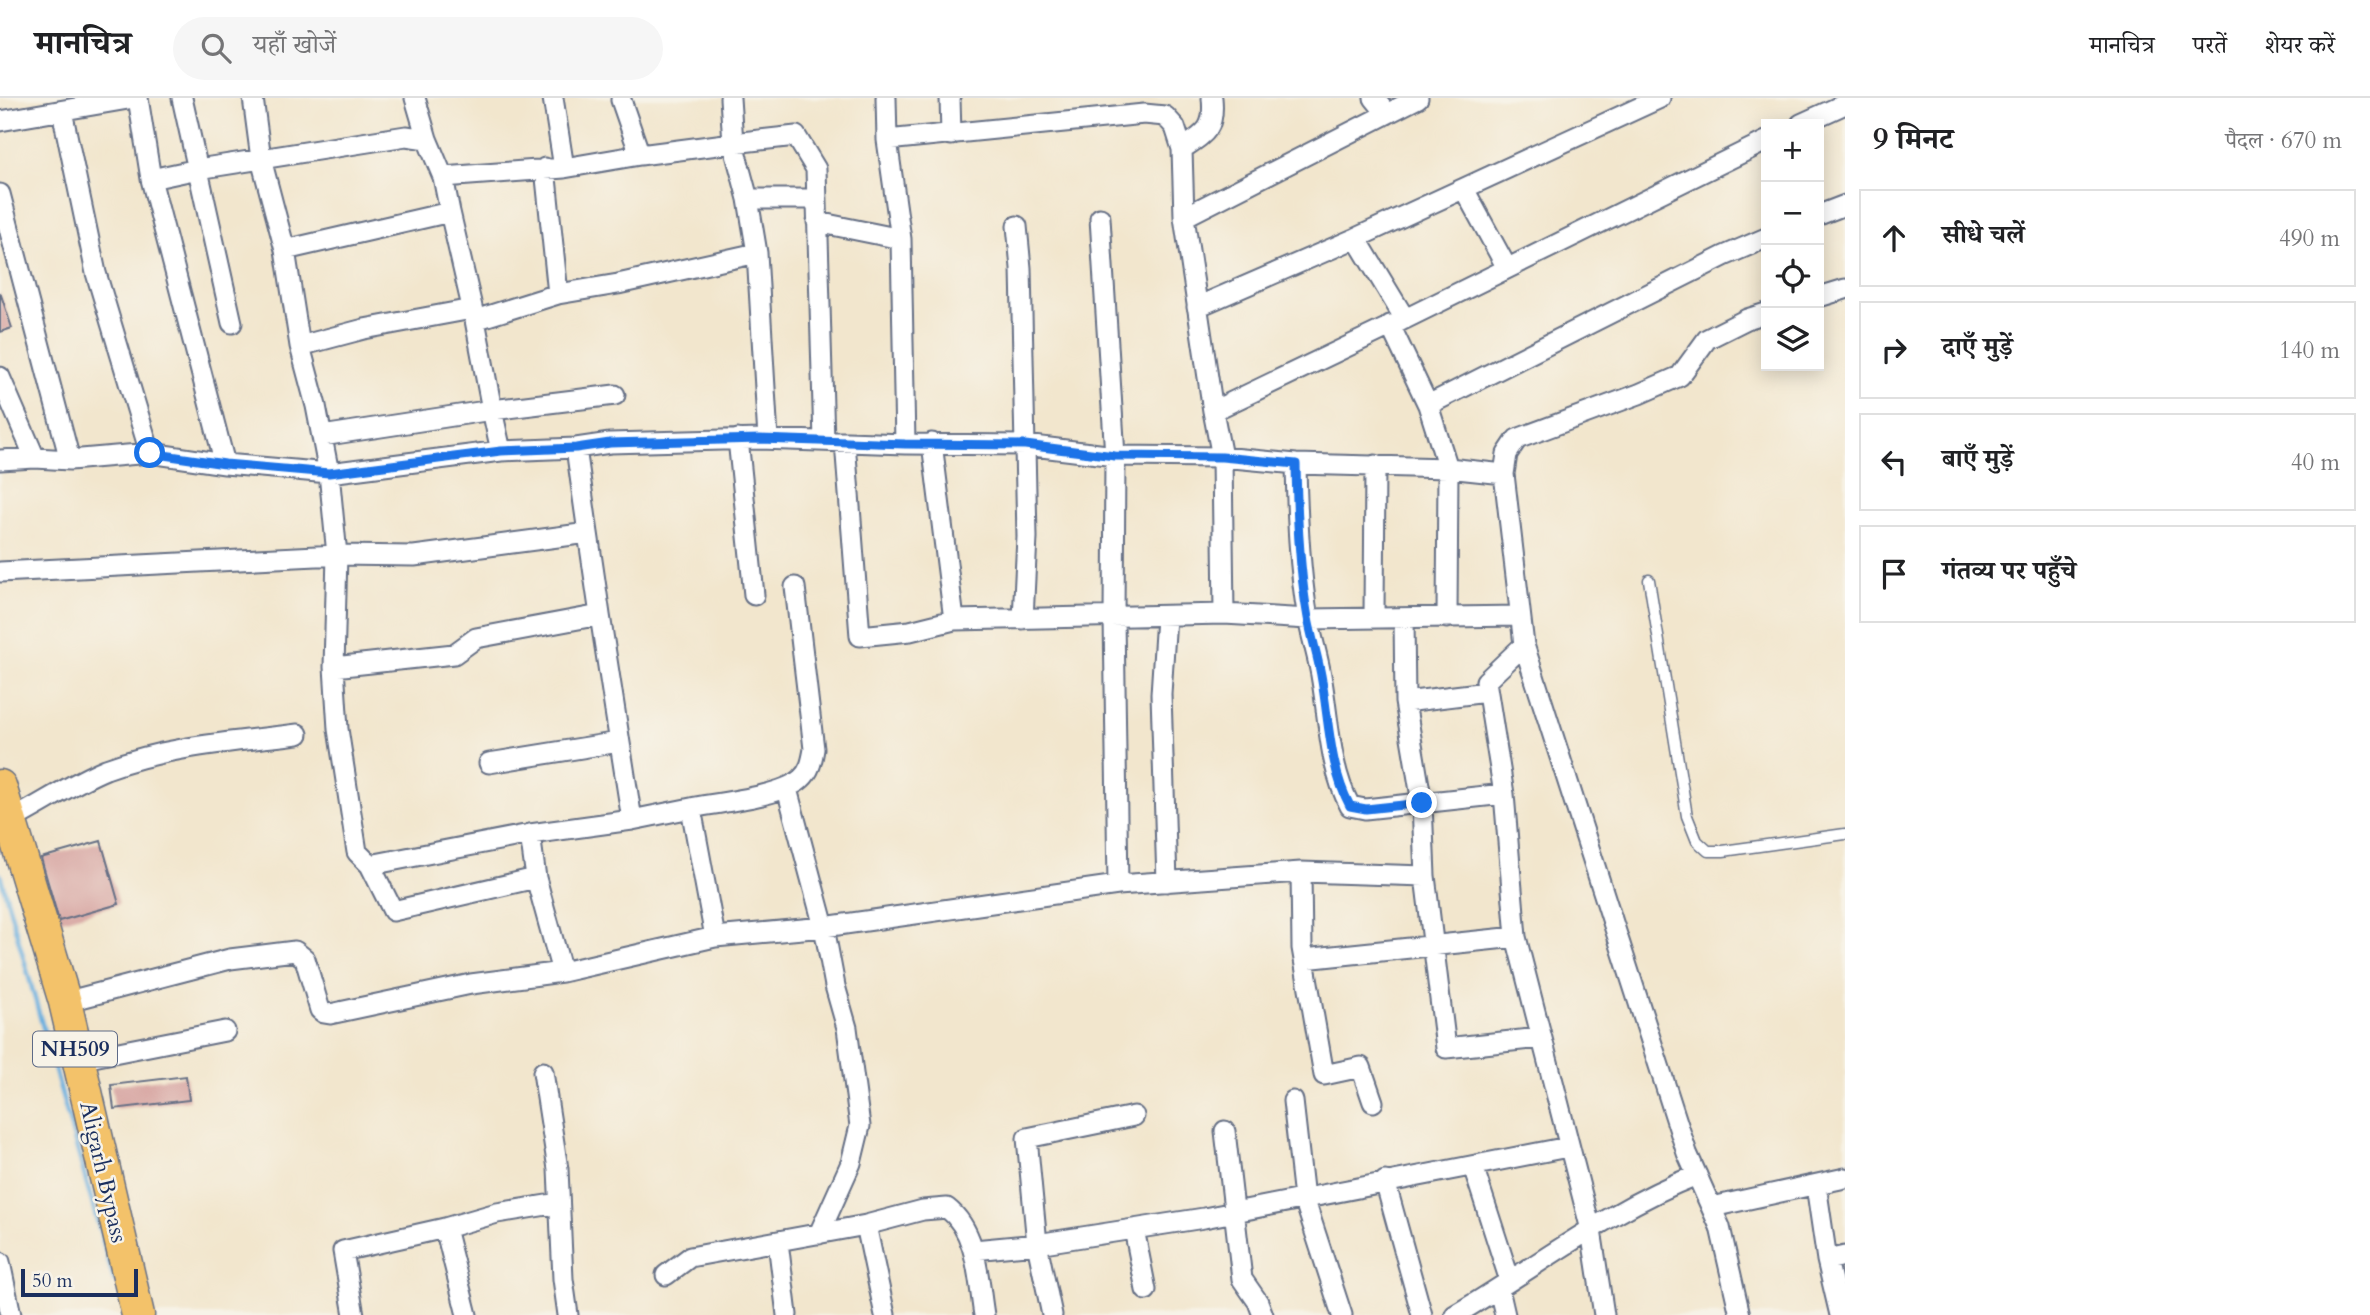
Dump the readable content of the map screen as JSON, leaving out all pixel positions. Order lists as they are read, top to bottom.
{
  "streets": {
    "highway": ["NH509", "Aligarh Bypass"]
  },
  "scale_bar": "50 m",
  "page": {
    "header": "मानचित्र",
    "search": "यहाँ खोजें",
    "nav": ["मानचित्र", "परतें", "शेयर करें"],
    "heading": ["9 मिनट", "पैदल · 670 m"],
    "map_buttons": ["+", "−"],
    "list": [
      ["सीधे चलें", "490 m"],
      ["दाएँ मुड़ें", "140 m"],
      ["बाएँ मुड़ें", "40 m"],
      "गंतव्य पर पहुँचे"
    ],
    "scale": "50 m"
  }
}
